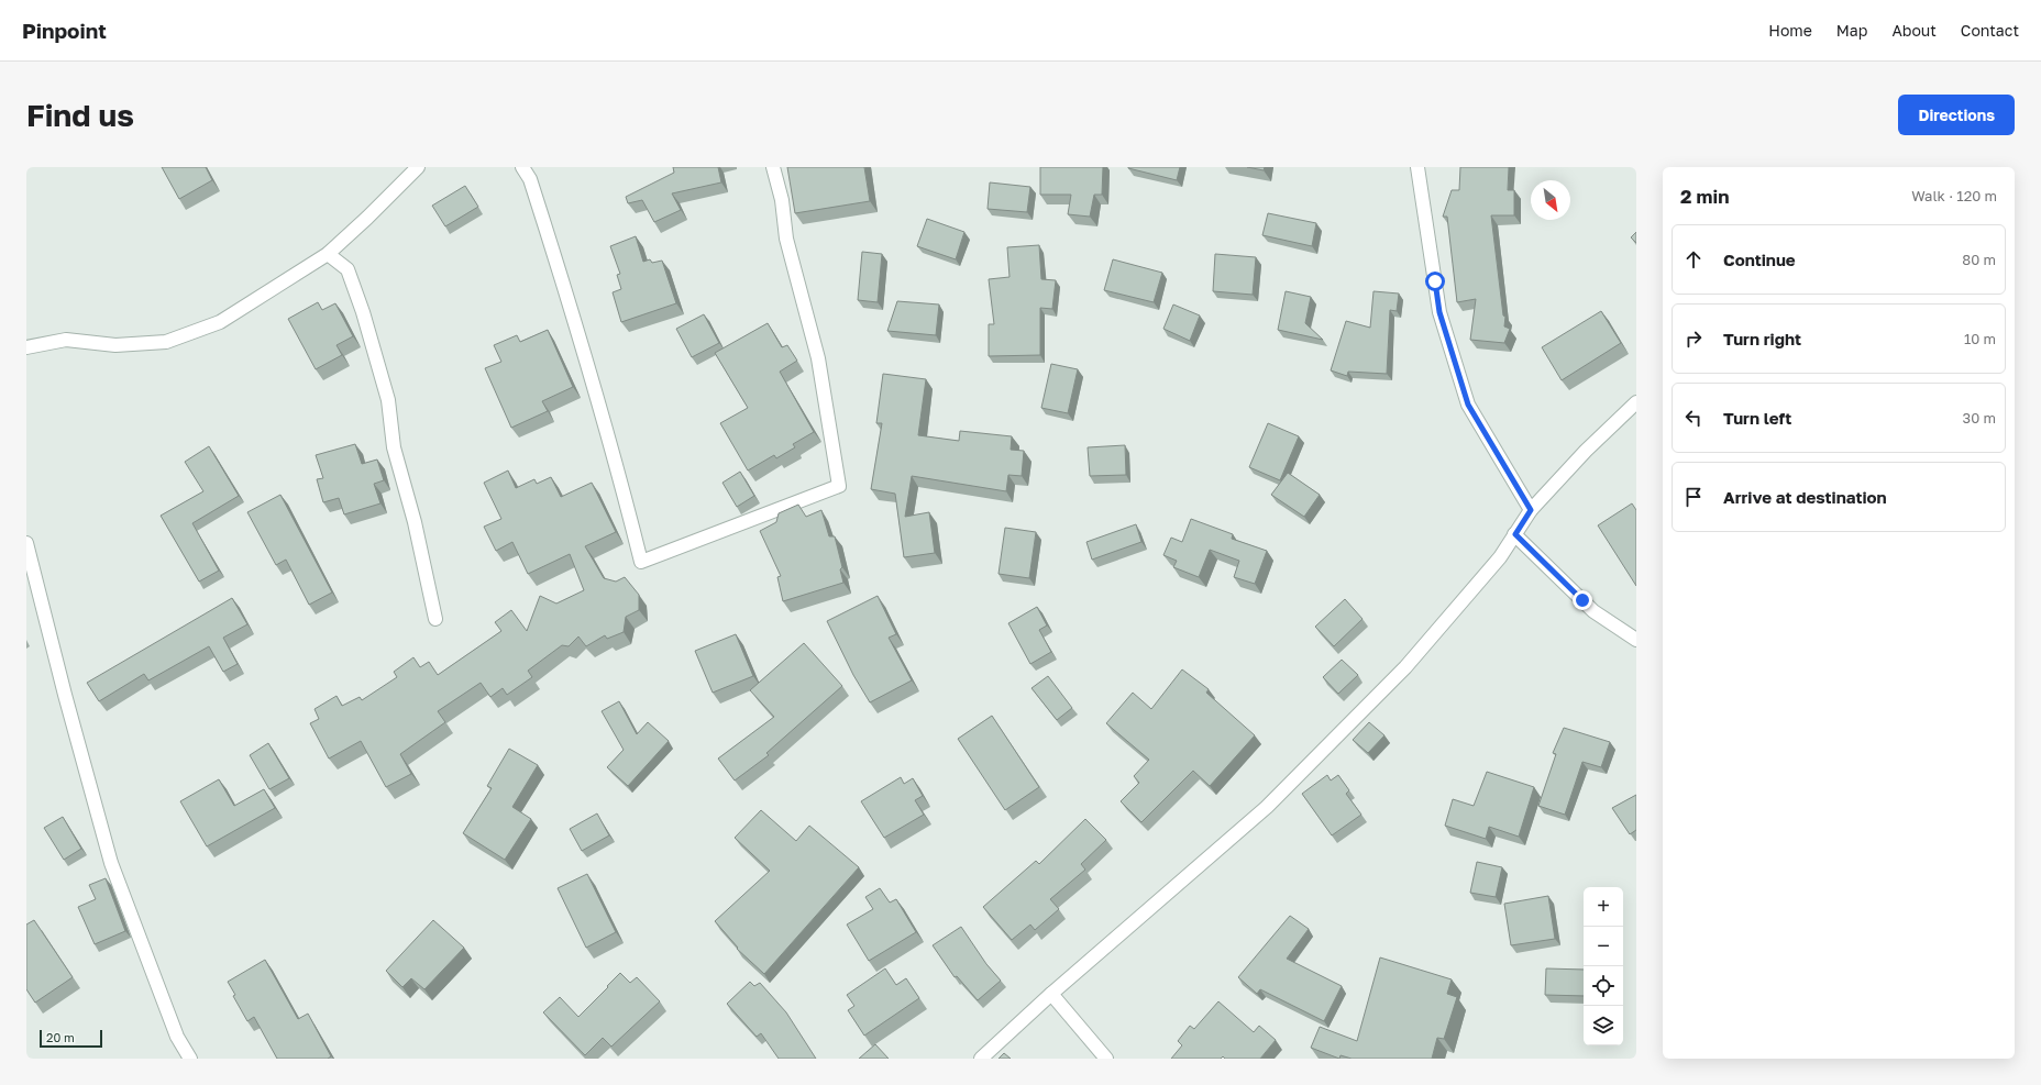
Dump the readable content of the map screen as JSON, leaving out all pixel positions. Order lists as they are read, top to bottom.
{
  "scale_bar": "20 m",
  "north": "bottom right",
  "page": {
    "header": "Pinpoint",
    "nav": [
      "Home",
      "Map",
      "About",
      "Contact"
    ],
    "buttons": "Directions",
    "title": "Find us",
    "heading": ["2 min", "Walk · 120 m"],
    "list": [
      ["Continue", "80 m"],
      ["Turn right", "10 m"],
      ["Turn left", "30 m"],
      "Arrive at destination"
    ],
    "map_buttons": ["+", "−"],
    "scale": "20 m"
  }
}
